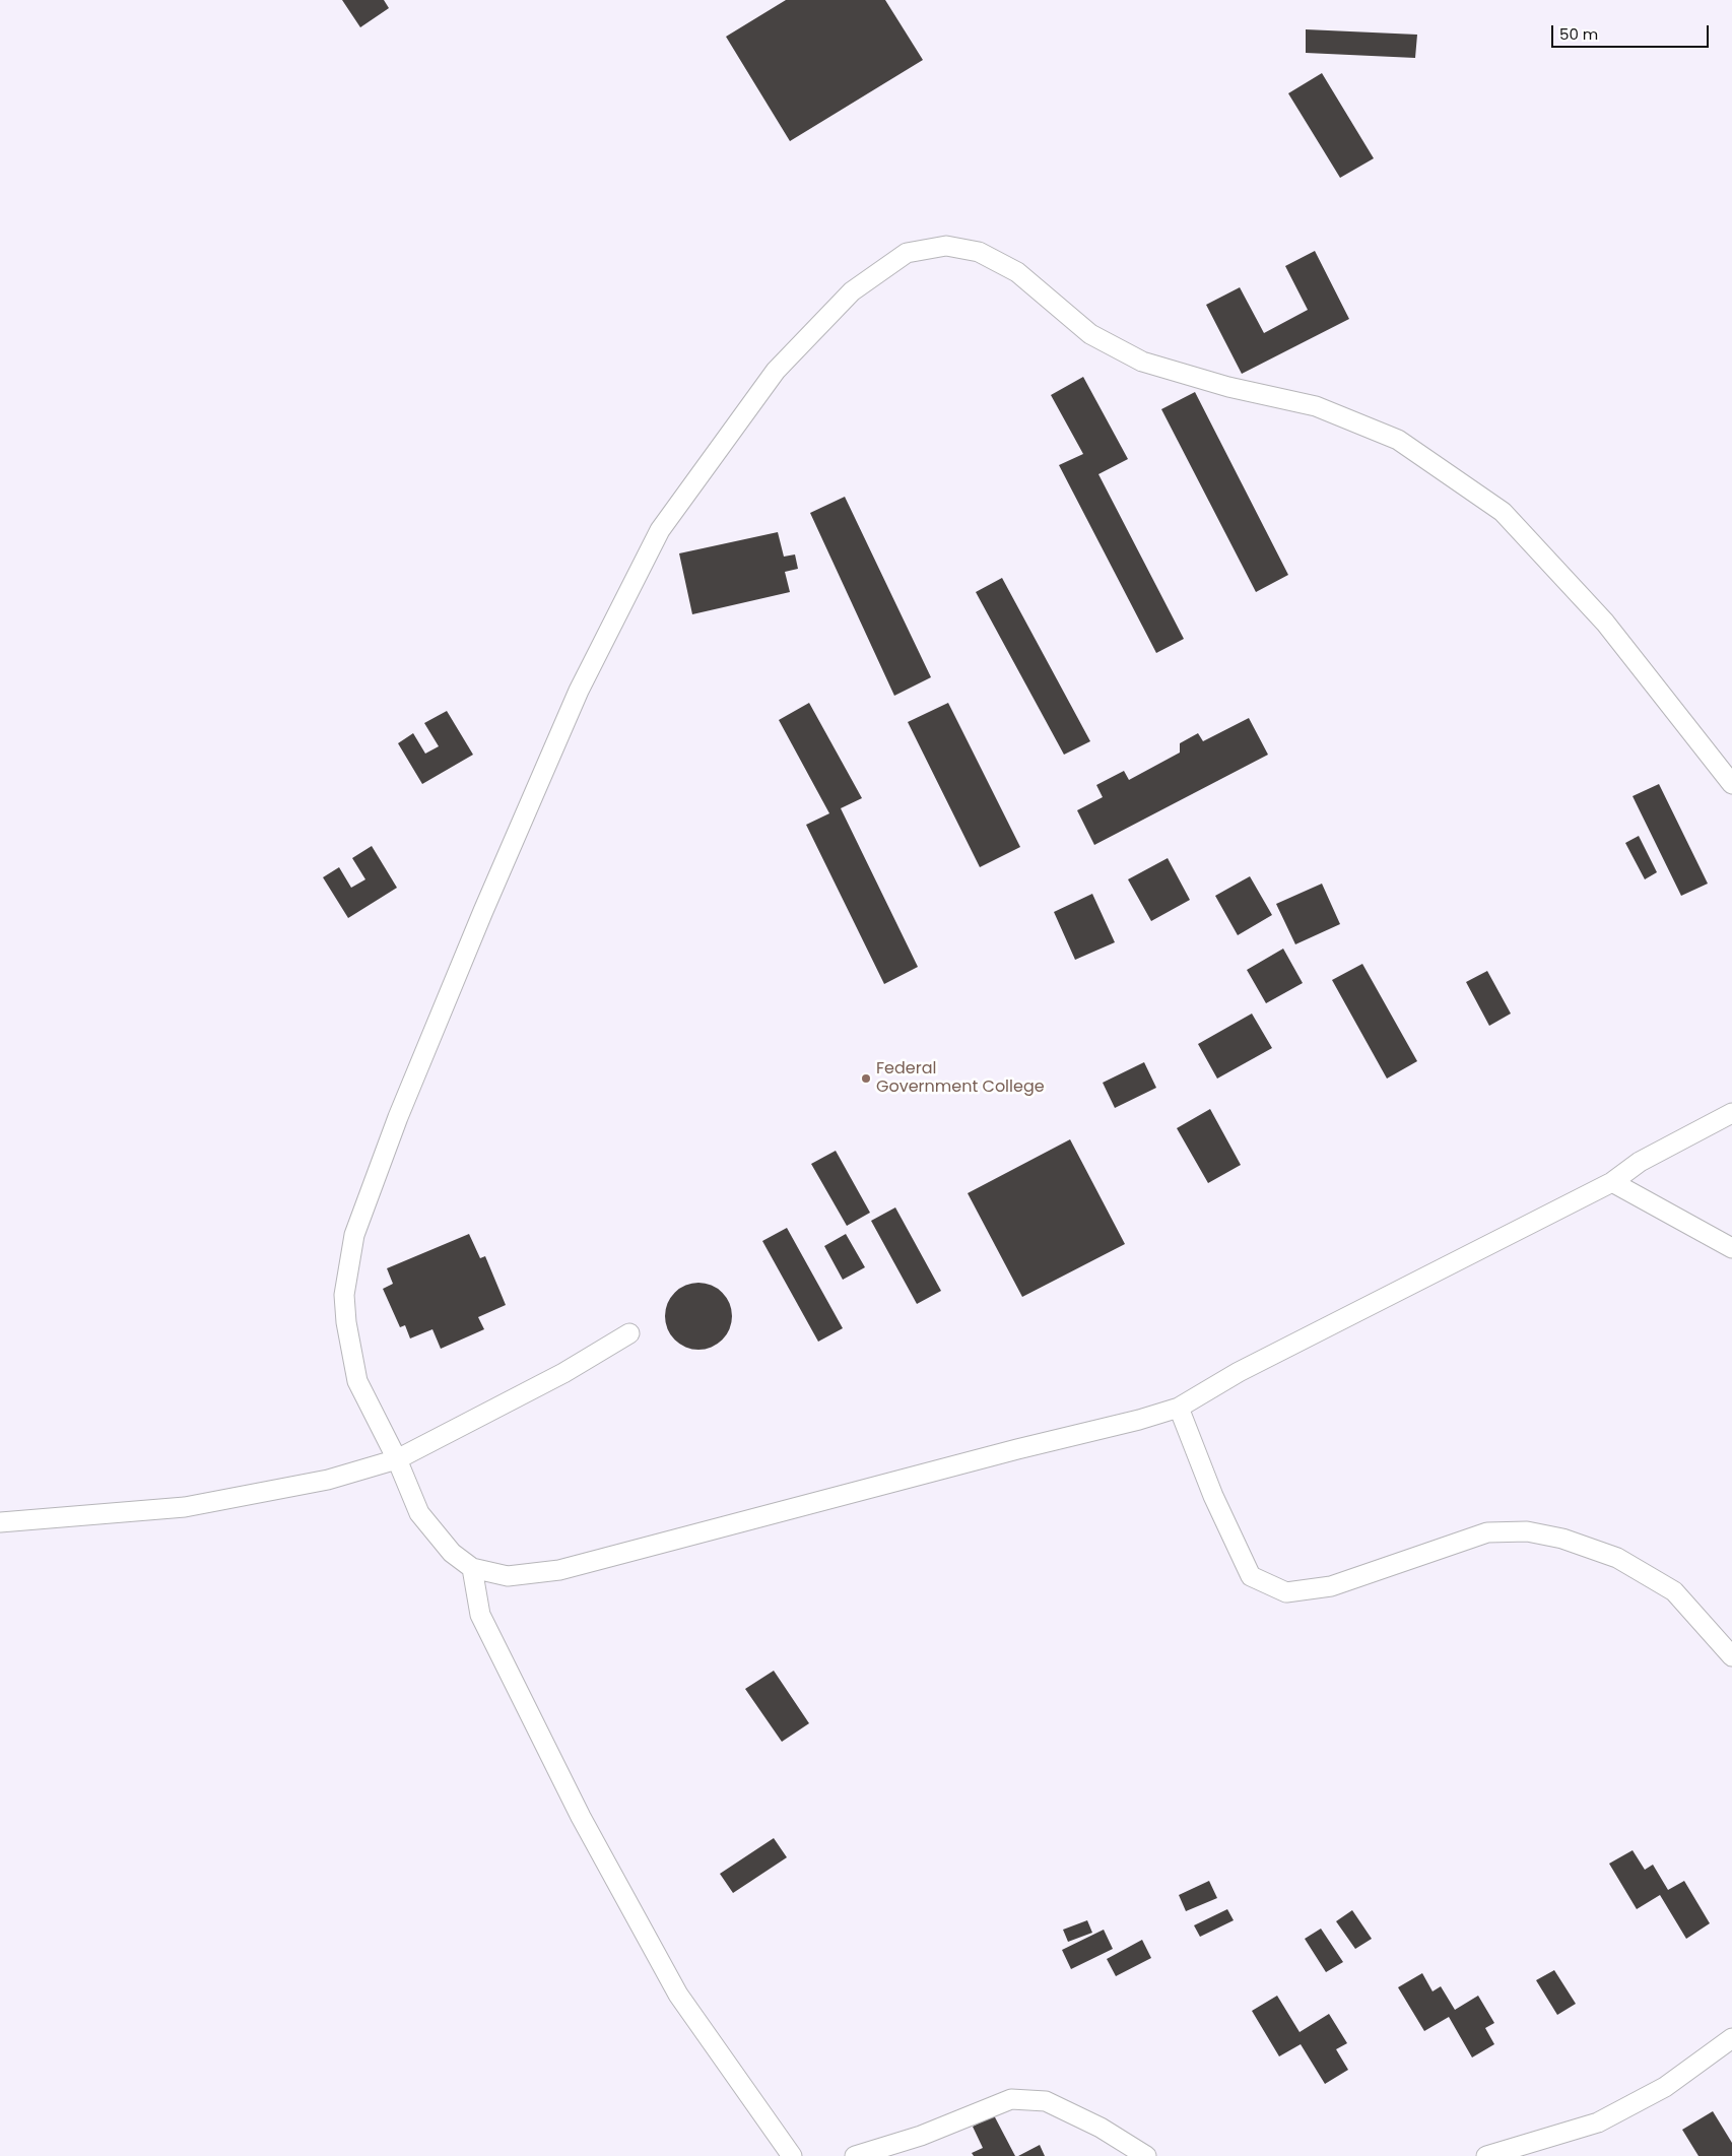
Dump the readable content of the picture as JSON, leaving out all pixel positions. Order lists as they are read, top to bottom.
{
  "places": ["Federal Government College"],
  "scale_bar": "50 m"
}
